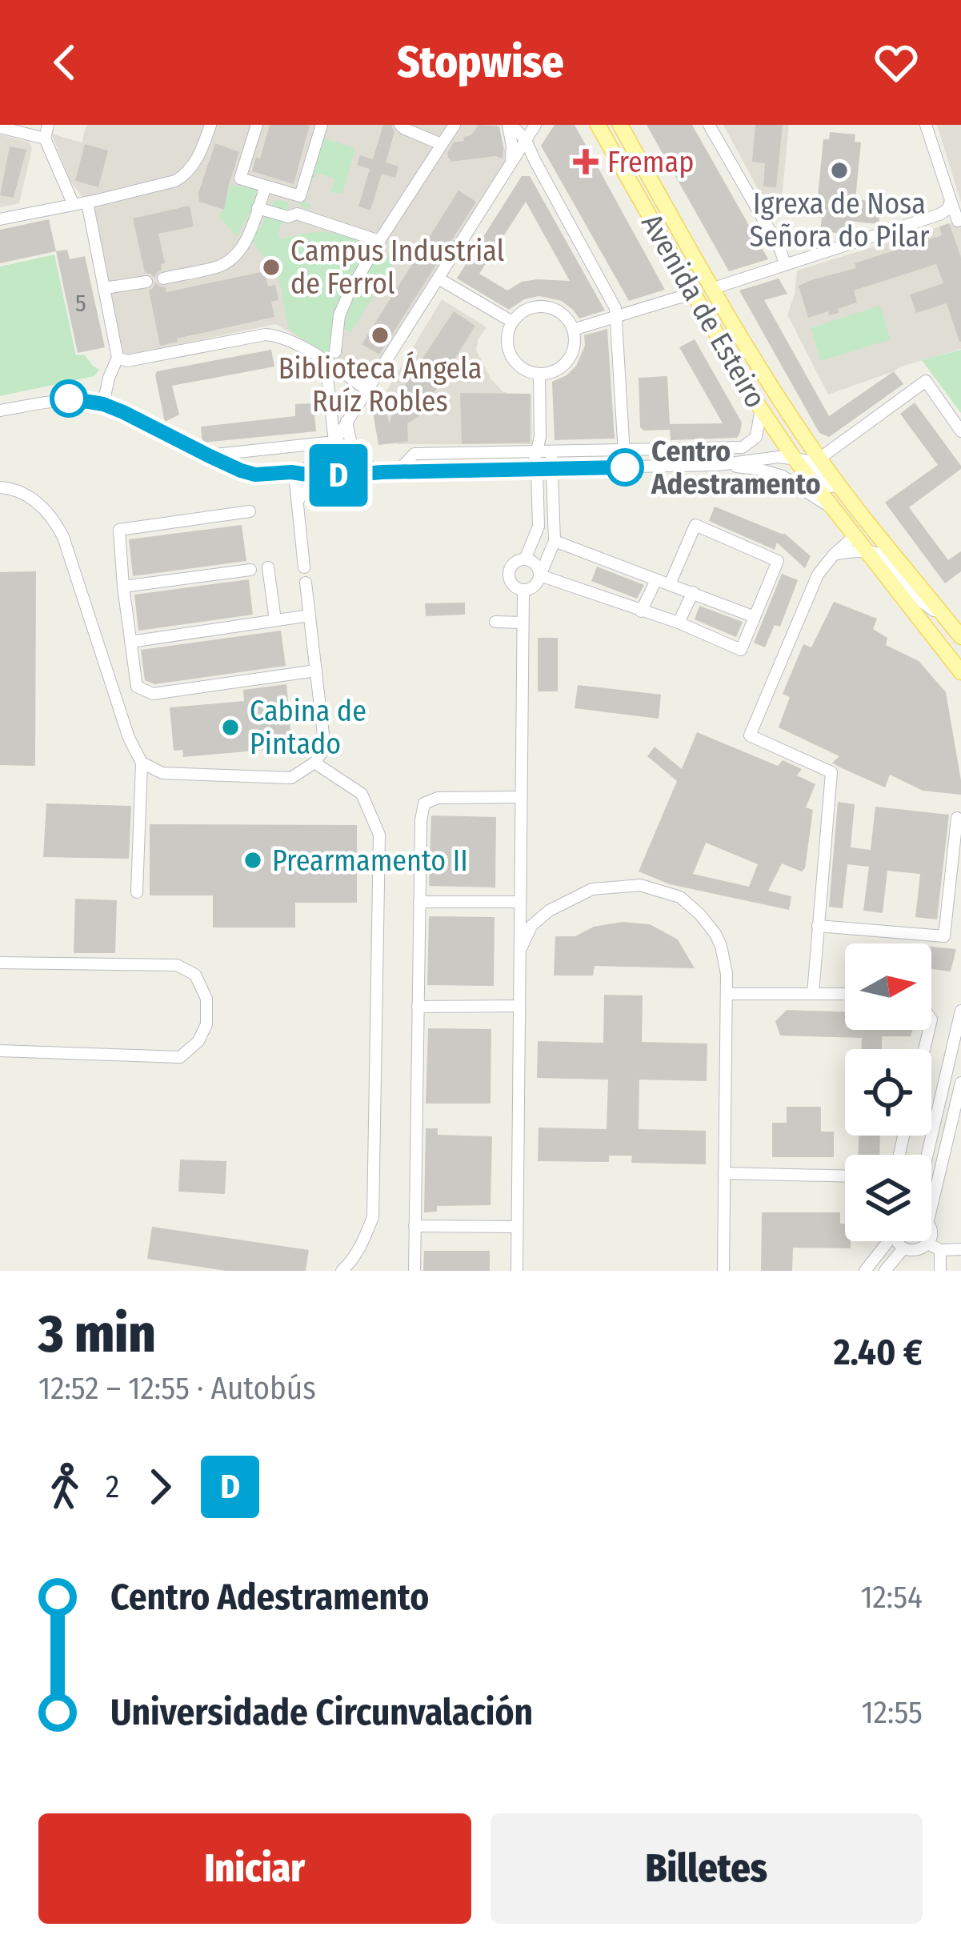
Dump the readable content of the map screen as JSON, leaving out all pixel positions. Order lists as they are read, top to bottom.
{
  "streets": {
    "main road": ["Avenida de Esteiro"]
  },
  "places": {
    "health": ["Fremap"],
    "other": [
      "Igrexa de Nosa Señora do Pilar",
      "Campus Industrial de Ferrol",
      "Biblioteca Ángela Ruíz Robles",
      "Centro Adestramento",
      "Cabina de Pintado",
      "Prearmamento II"
    ]
  },
  "lines": ["bus line D"],
  "house_numbers": ["5"],
  "north": "right",
  "page": {
    "header": "Stopwise",
    "on_map": "D",
    "heading": ["3 min", "12:52 – 12:55 · Autobús", "2.40 €"],
    "legs": ["2", "D"],
    "list": [
      {
        "name": "Centro Adestramento",
        "value": "12:54"
      },
      {
        "name": "Universidade Circunvalación",
        "value": "12:55"
      }
    ],
    "buttons": ["Iniciar", "Billetes"]
  }
}
